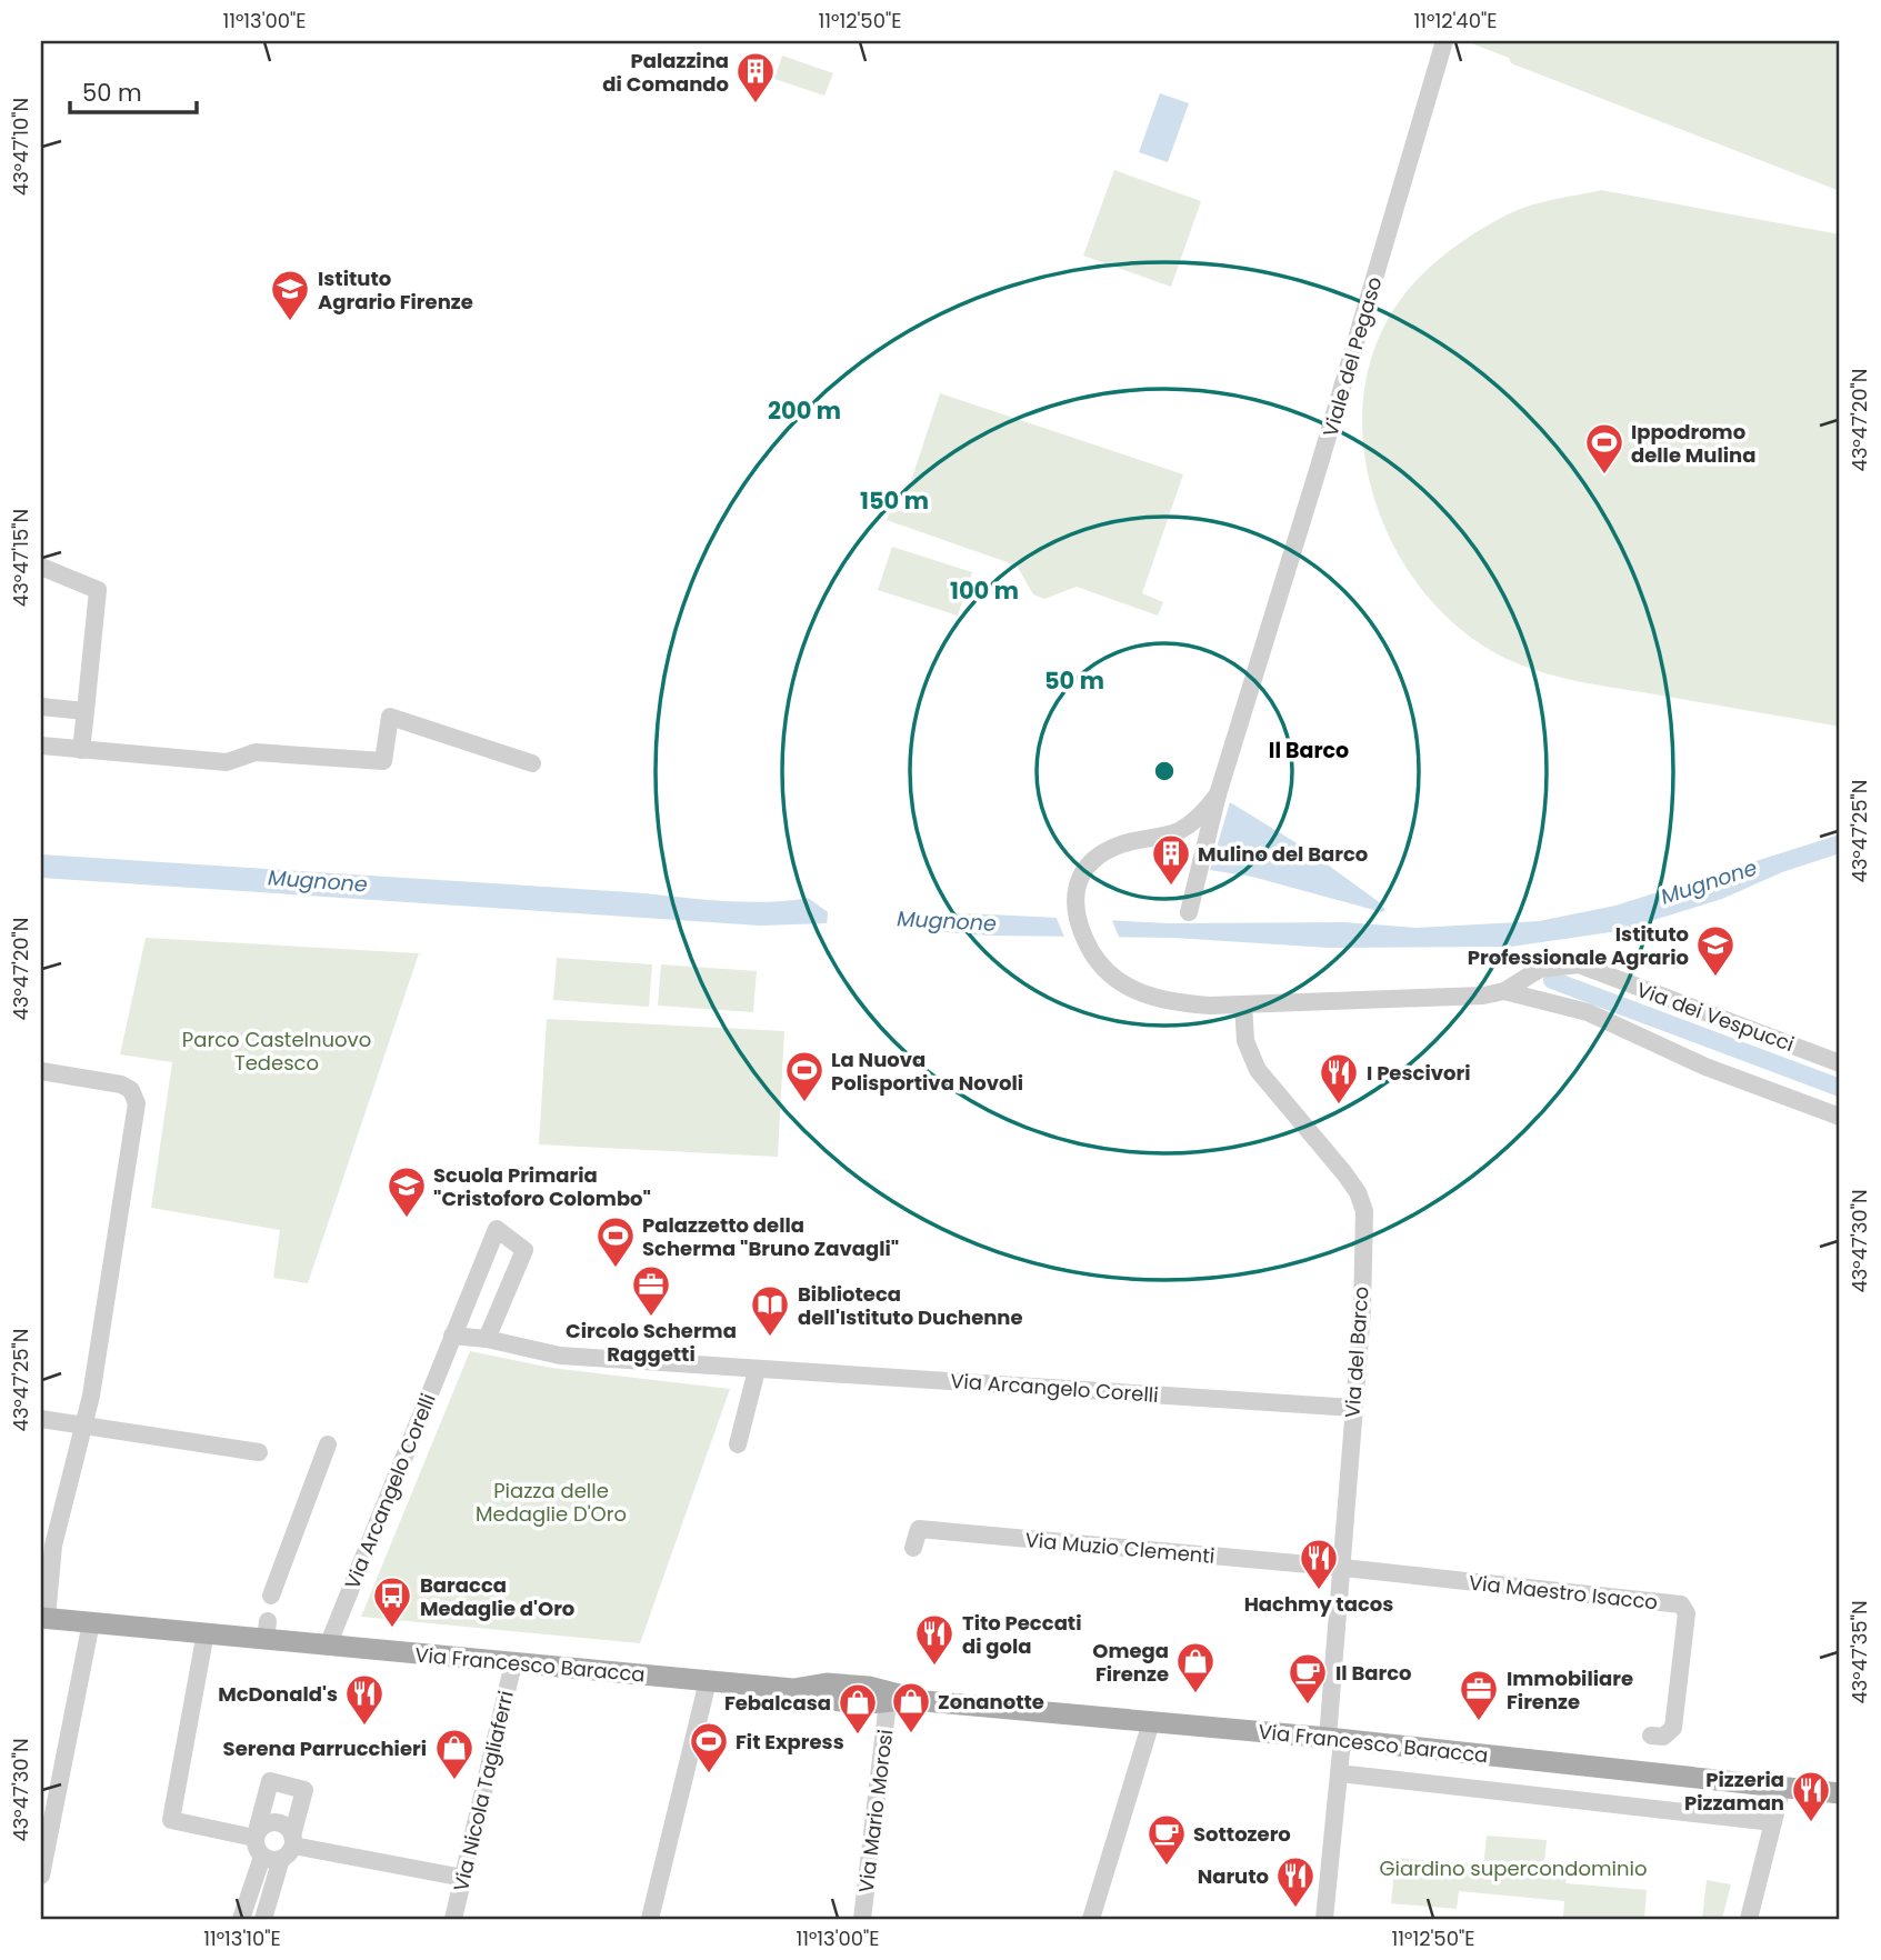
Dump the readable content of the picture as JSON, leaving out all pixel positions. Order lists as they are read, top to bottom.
{
  "streets": {
    "main road": ["Via Francesco Baracca"],
    "street": [
      "Viale del Pegaso",
      "Via dei Vespucci",
      "Via del Barco",
      "Via Arcangelo Corelli",
      "Via Muzio Clementi",
      "Via Maestro Isacco",
      "Via Nicola Tagliaferri",
      "Via Mario Morosi"
    ]
  },
  "crossings": [
    ["Viale del Pegaso", "Via dei Vespucci"],
    ["Via dei Vespucci", "Via del Barco"],
    ["Via del Barco", "Via Arcangelo Corelli"],
    ["Via del Barco", "Via Muzio Clementi"],
    ["Via del Barco", "Via Maestro Isacco"],
    ["Via del Barco", "Via Francesco Baracca"],
    ["Via Arcangelo Corelli", "Via Francesco Baracca"],
    ["Via Muzio Clementi", "Via Maestro Isacco"],
    ["Via Francesco Baracca", "Via Nicola Tagliaferri"],
    ["Via Francesco Baracca", "Via Mario Morosi"]
  ],
  "districts": ["Il Barco"],
  "water": ["Mugnone"],
  "parks": ["Parco Castelnuovo Tedesco", "Piazza delle Medaglie D'Oro", "Giardino supercondominio"],
  "places": {
    "building": ["Palazzina di Comando", "Mulino del Barco"],
    "school or university": ["Istituto Agrario Firenze", "Istituto Professionale Agrario", "Scuola Primaria \"Cristoforo Colombo\""],
    "sports": [
      "Ippodromo delle Mulina",
      "La Nuova Polisportiva Novoli",
      "Palazzetto della Scherma \"Bruno Zavagli\"",
      "Fit Express"
    ],
    "restaurant": [
      "I Pescivori",
      "Hachmy tacos",
      "Tito Peccati di gola",
      "McDonald's",
      "Pizzeria Pizzaman",
      "Naruto"
    ],
    "office": ["Circolo Scherma Raggetti", "Immobiliare Firenze"],
    "library": ["Biblioteca dell'Istituto Duchenne"],
    "bus stop": ["Baracca Medaglie d'Oro"],
    "shop": [
      "Omega Firenze",
      "Zonanotte",
      "Febalcasa",
      "Serena Parrucchieri"
    ],
    "cafe": ["Il Barco", "Sottozero"]
  },
  "scale_bar": "50 m",
  "coordinates": [
    "11°13'00\"E",
    "11°12'50\"E",
    "11°12'40\"E",
    "43°47'10\"N",
    "43°47'20\"N",
    "43°47'15\"N",
    "43°47'25\"N",
    "43°47'30\"N",
    "43°47'35\"N",
    "11°13'10\"E"
  ],
  "rings": [
    "200 m",
    "150 m",
    "100 m",
    "50 m"
  ]
}
